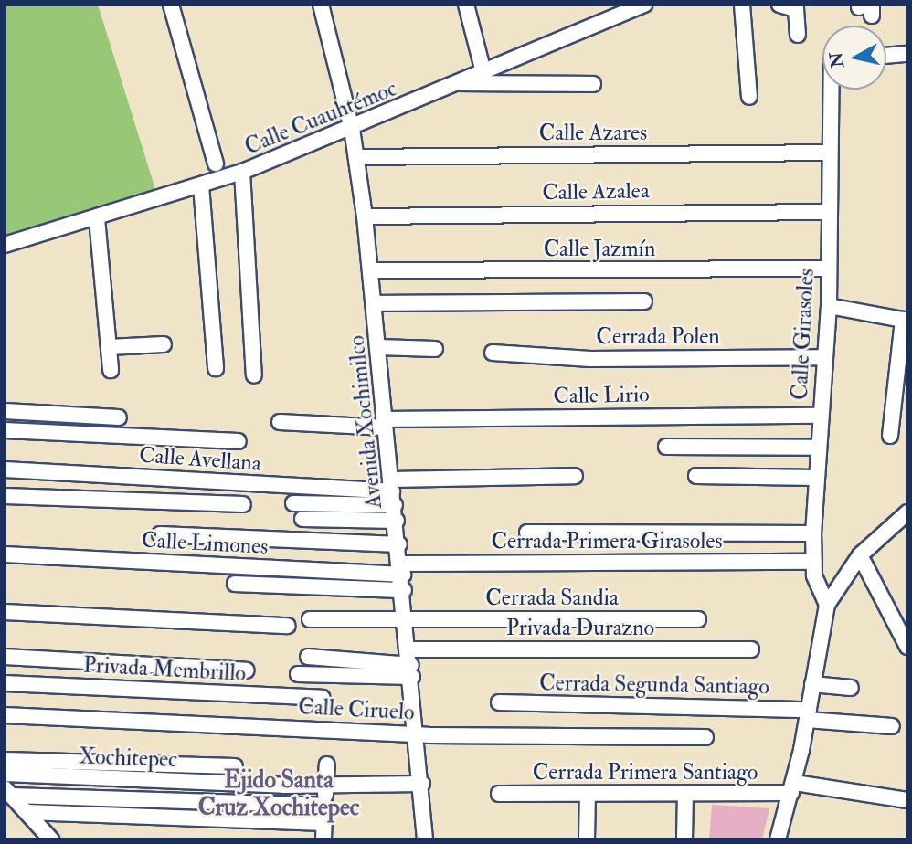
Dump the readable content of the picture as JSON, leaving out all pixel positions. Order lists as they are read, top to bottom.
{
  "streets": {
    "street": [
      "Calle Cuauhtémoc",
      "Calle Azares",
      "Calle Azalea",
      "Calle Jazmín",
      "Calle Girasoles",
      "Cerrada Polen",
      "Calle Lirio",
      "Avenida Xochimilco",
      "Calle Avellana",
      "Cerrada Primera Girasoles",
      "Calle Limones",
      "Cerrada Sandia",
      "Privada Durazno",
      "Privada Membrillo",
      "Cerrada Segunda Santiago",
      "Calle Ciruelo",
      "Xochitepec",
      "Cerrada Primera Santiago"
    ]
  },
  "crossings": [
    ["Calle Cuauhtémoc", "Avenida Xochimilco"],
    ["Calle Azares", "Calle Girasoles"],
    ["Calle Azares", "Avenida Xochimilco"],
    ["Calle Azalea", "Calle Girasoles"],
    ["Calle Azalea", "Avenida Xochimilco"],
    ["Calle Jazmín", "Calle Girasoles"],
    ["Calle Jazmín", "Avenida Xochimilco"],
    ["Calle Girasoles", "Cerrada Polen"],
    ["Calle Girasoles", "Calle Lirio"],
    ["Calle Girasoles", "Cerrada Primera Girasoles"],
    ["Calle Lirio", "Avenida Xochimilco"],
    ["Avenida Xochimilco", "Calle Avellana"],
    ["Avenida Xochimilco", "Cerrada Primera Girasoles"],
    ["Avenida Xochimilco", "Calle Limones"],
    ["Avenida Xochimilco", "Cerrada Sandia"],
    ["Avenida Xochimilco", "Privada Durazno"],
    ["Avenida Xochimilco", "Calle Ciruelo"],
    ["Avenida Xochimilco", "Xochitepec"],
    ["Cerrada Primera Girasoles", "Calle Limones"]
  ],
  "districts": ["Ejido Santa Cruz Xochitepec"],
  "north": "left"
}
